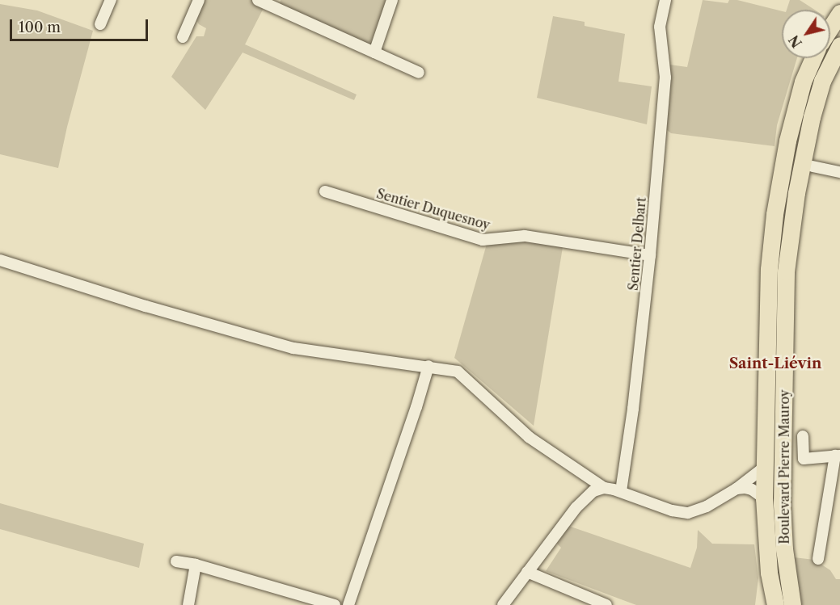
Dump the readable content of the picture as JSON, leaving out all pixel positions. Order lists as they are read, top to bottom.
{
  "streets": {
    "main road": ["Boulevard Pierre Mauroy"],
    "street": ["Sentier Duquesnoy", "Sentier Delbart"]
  },
  "crossings": [
    ["Sentier Duquesnoy", "Sentier Delbart"]
  ],
  "districts": ["Saint-Liévin"],
  "scale_bar": "100 m",
  "north": "bottom left"
}
